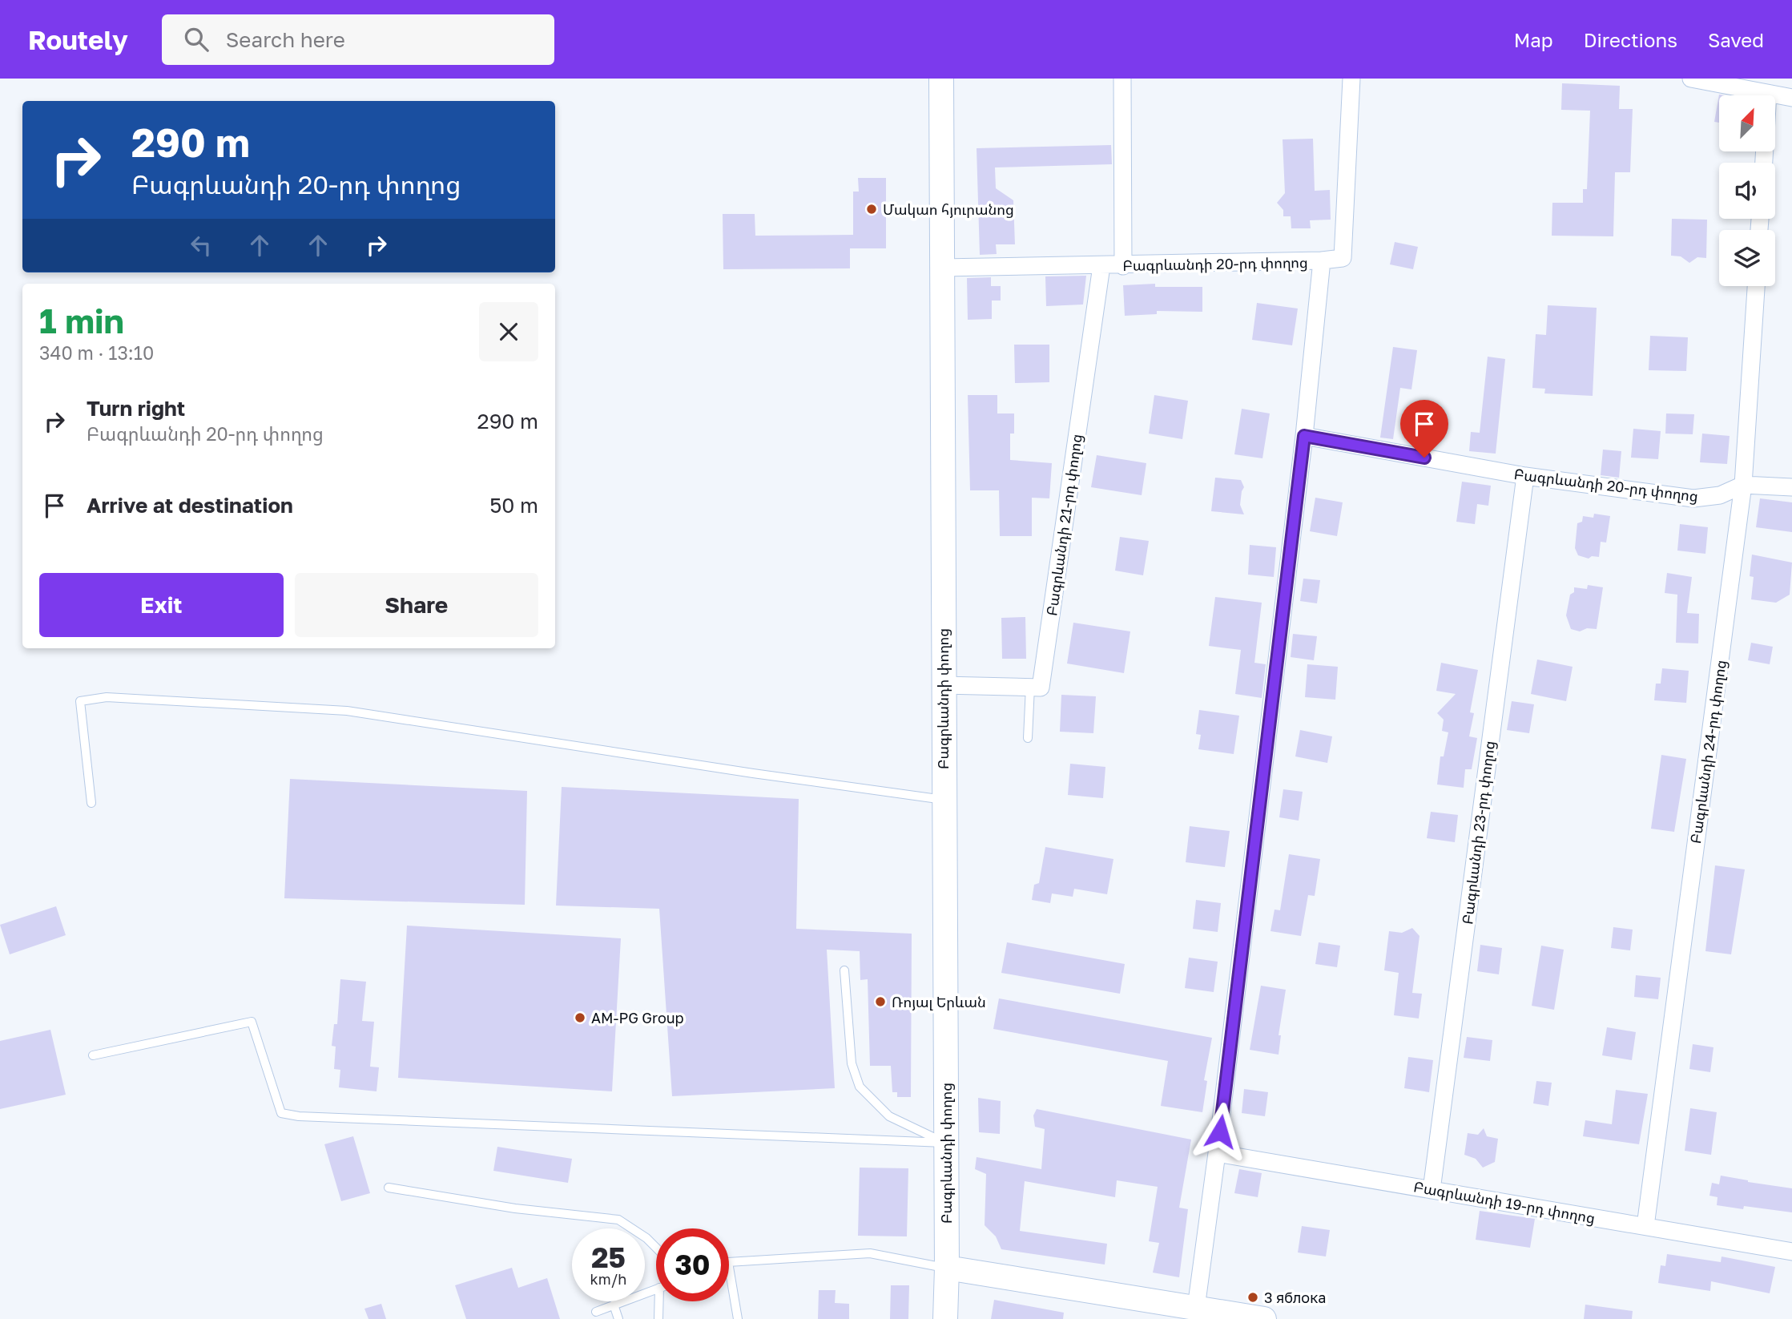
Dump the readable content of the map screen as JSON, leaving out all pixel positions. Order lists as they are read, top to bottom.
{
  "streets": {
    "main road": ["Բագրևանդի փողոց"],
    "street": [
      "Բագրևանդի 20-րդ փողոց",
      "Բագրևանդի 21-րդ փողոց",
      "Բագրևանդի 24-րդ փողոց",
      "Բագրևանդի 23-րդ փողոց",
      "Բագրևանդի 19-րդ փողոց"
    ]
  },
  "crossings": [
    ["Բագրևանդի 20-րդ փողոց", "Բագրևանդի 21-րդ փողոց"],
    ["Բագրևանդի 20-րդ փողոց", "Բագրևանդի փողոց"],
    ["Բագրևանդի 20-րդ փողոց", "Բագրևանդի 24-րդ փողոց"],
    ["Բագրևանդի 20-րդ փողոց", "Բագրևանդի 23-րդ փողոց"],
    ["Բագրևանդի 24-րդ փողոց", "Բագրևանդի 19-րդ փողոց"],
    ["Բագրևանդի 23-րդ փողոց", "Բագրևանդի 19-րդ փողոց"]
  ],
  "places": [
    "Մակաո հյուրանոց",
    "Ռոյալ Երևան",
    "AM-PG Group",
    "3 яблока"
  ],
  "north": "top right",
  "page": {
    "header": "Routely",
    "search": "Search here",
    "nav": ["Map", "Directions", "Saved"],
    "turn": ["290 m", "Բագրևանդի 20-րդ փողոց"],
    "heading": ["1 min", "340 m · 13:10"],
    "list": [
      {
        "name": "Turn right",
        "note": "Բագրևանդի 20-րդ փողոց",
        "value": "290 m"
      },
      {
        "name": "Arrive at destination",
        "value": "50 m"
      }
    ],
    "buttons": ["Exit", "Share"],
    "speed": "25 km/h",
    "limit": "30"
  }
}
